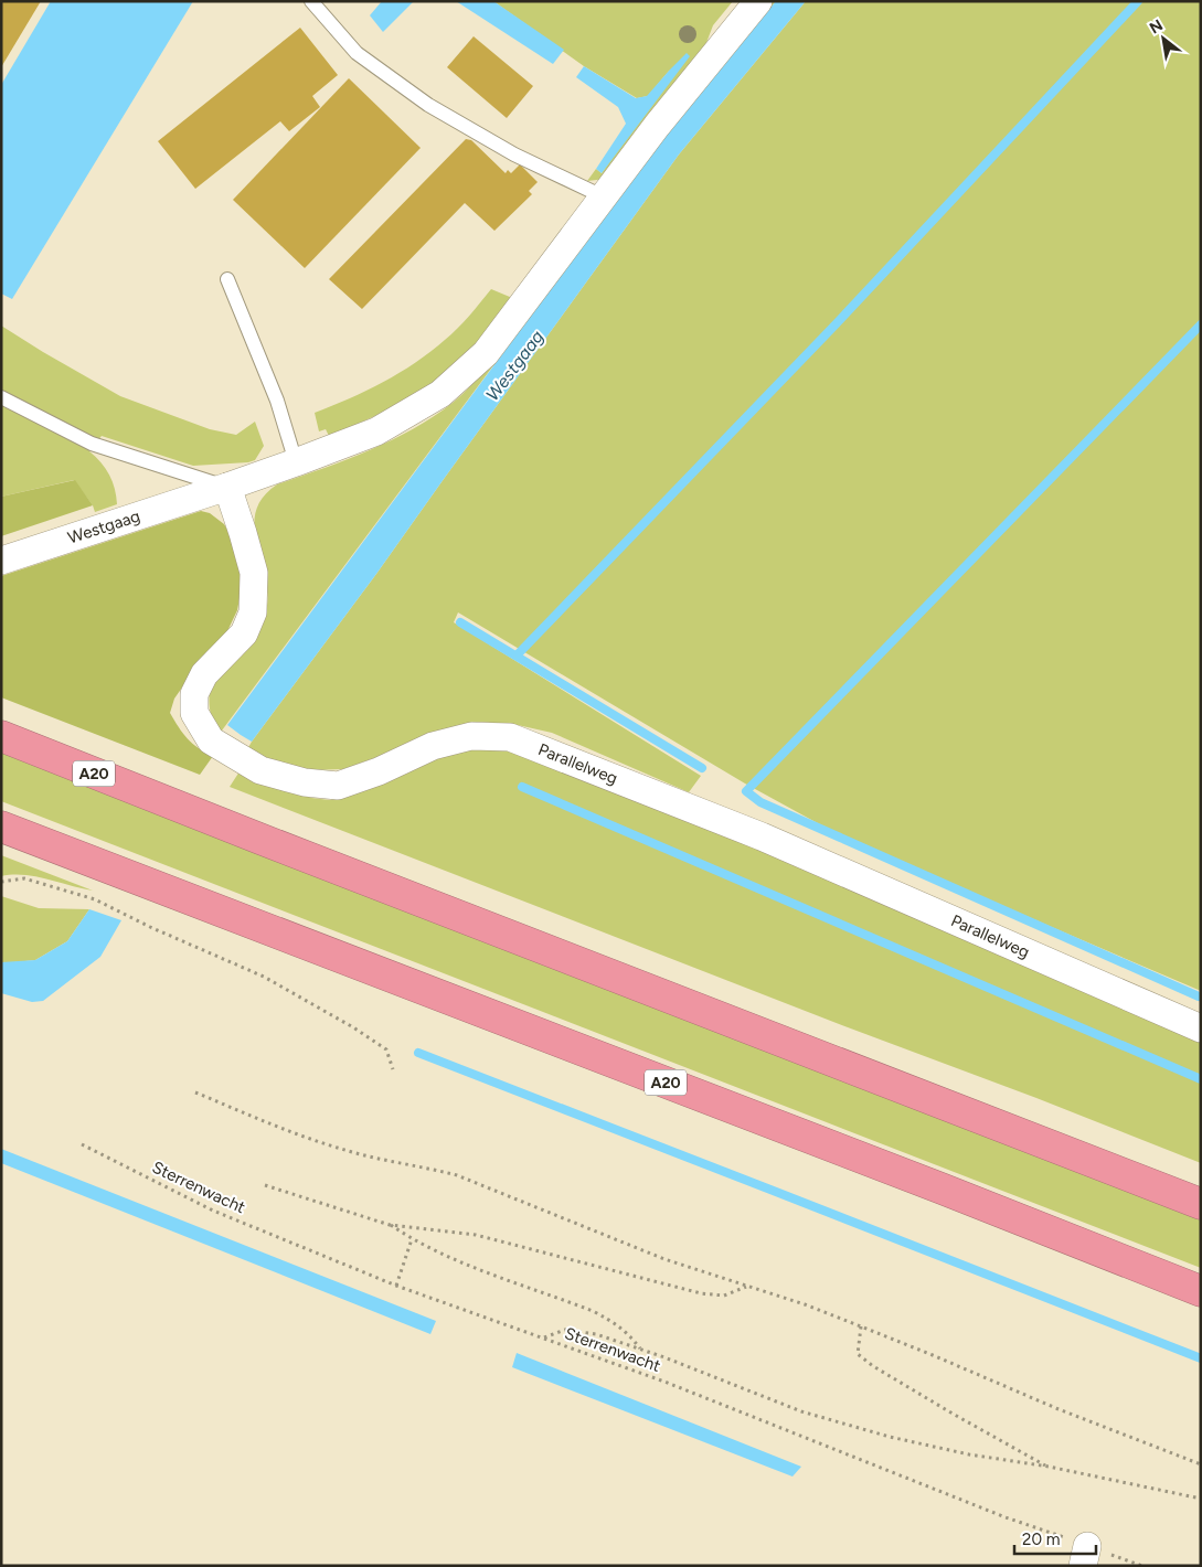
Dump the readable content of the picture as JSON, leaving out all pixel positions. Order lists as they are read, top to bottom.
{
  "streets": {
    "highway": ["A20"],
    "street": ["Westgaag", "Parallelweg"],
    "path": ["Sterrenwacht"]
  },
  "crossings": [
    ["Westgaag", "Parallelweg"]
  ],
  "water": ["Westgaag"],
  "scale_bar": "20 m",
  "north": "top left"
}
